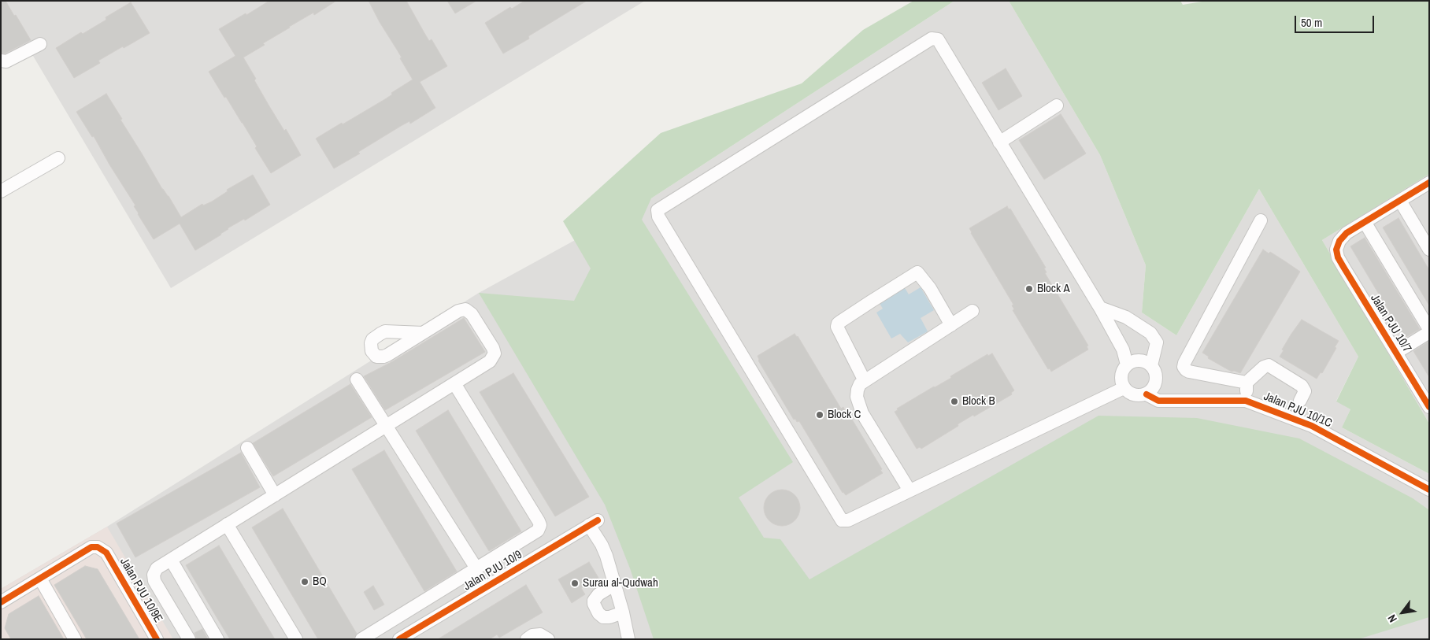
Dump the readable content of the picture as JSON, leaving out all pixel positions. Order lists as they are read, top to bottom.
{
  "streets": {
    "street": [
      "Jalan PJU 10/7",
      "Jalan PJU 10/1C",
      "Jalan PJU 10/9",
      "Jalan PJU 10/9E"
    ]
  },
  "places": [
    "Block A",
    "Block B",
    "Block C",
    "BQ",
    "Surau al-Qudwah"
  ],
  "scale_bar": "50 m",
  "north": "bottom left"
}
